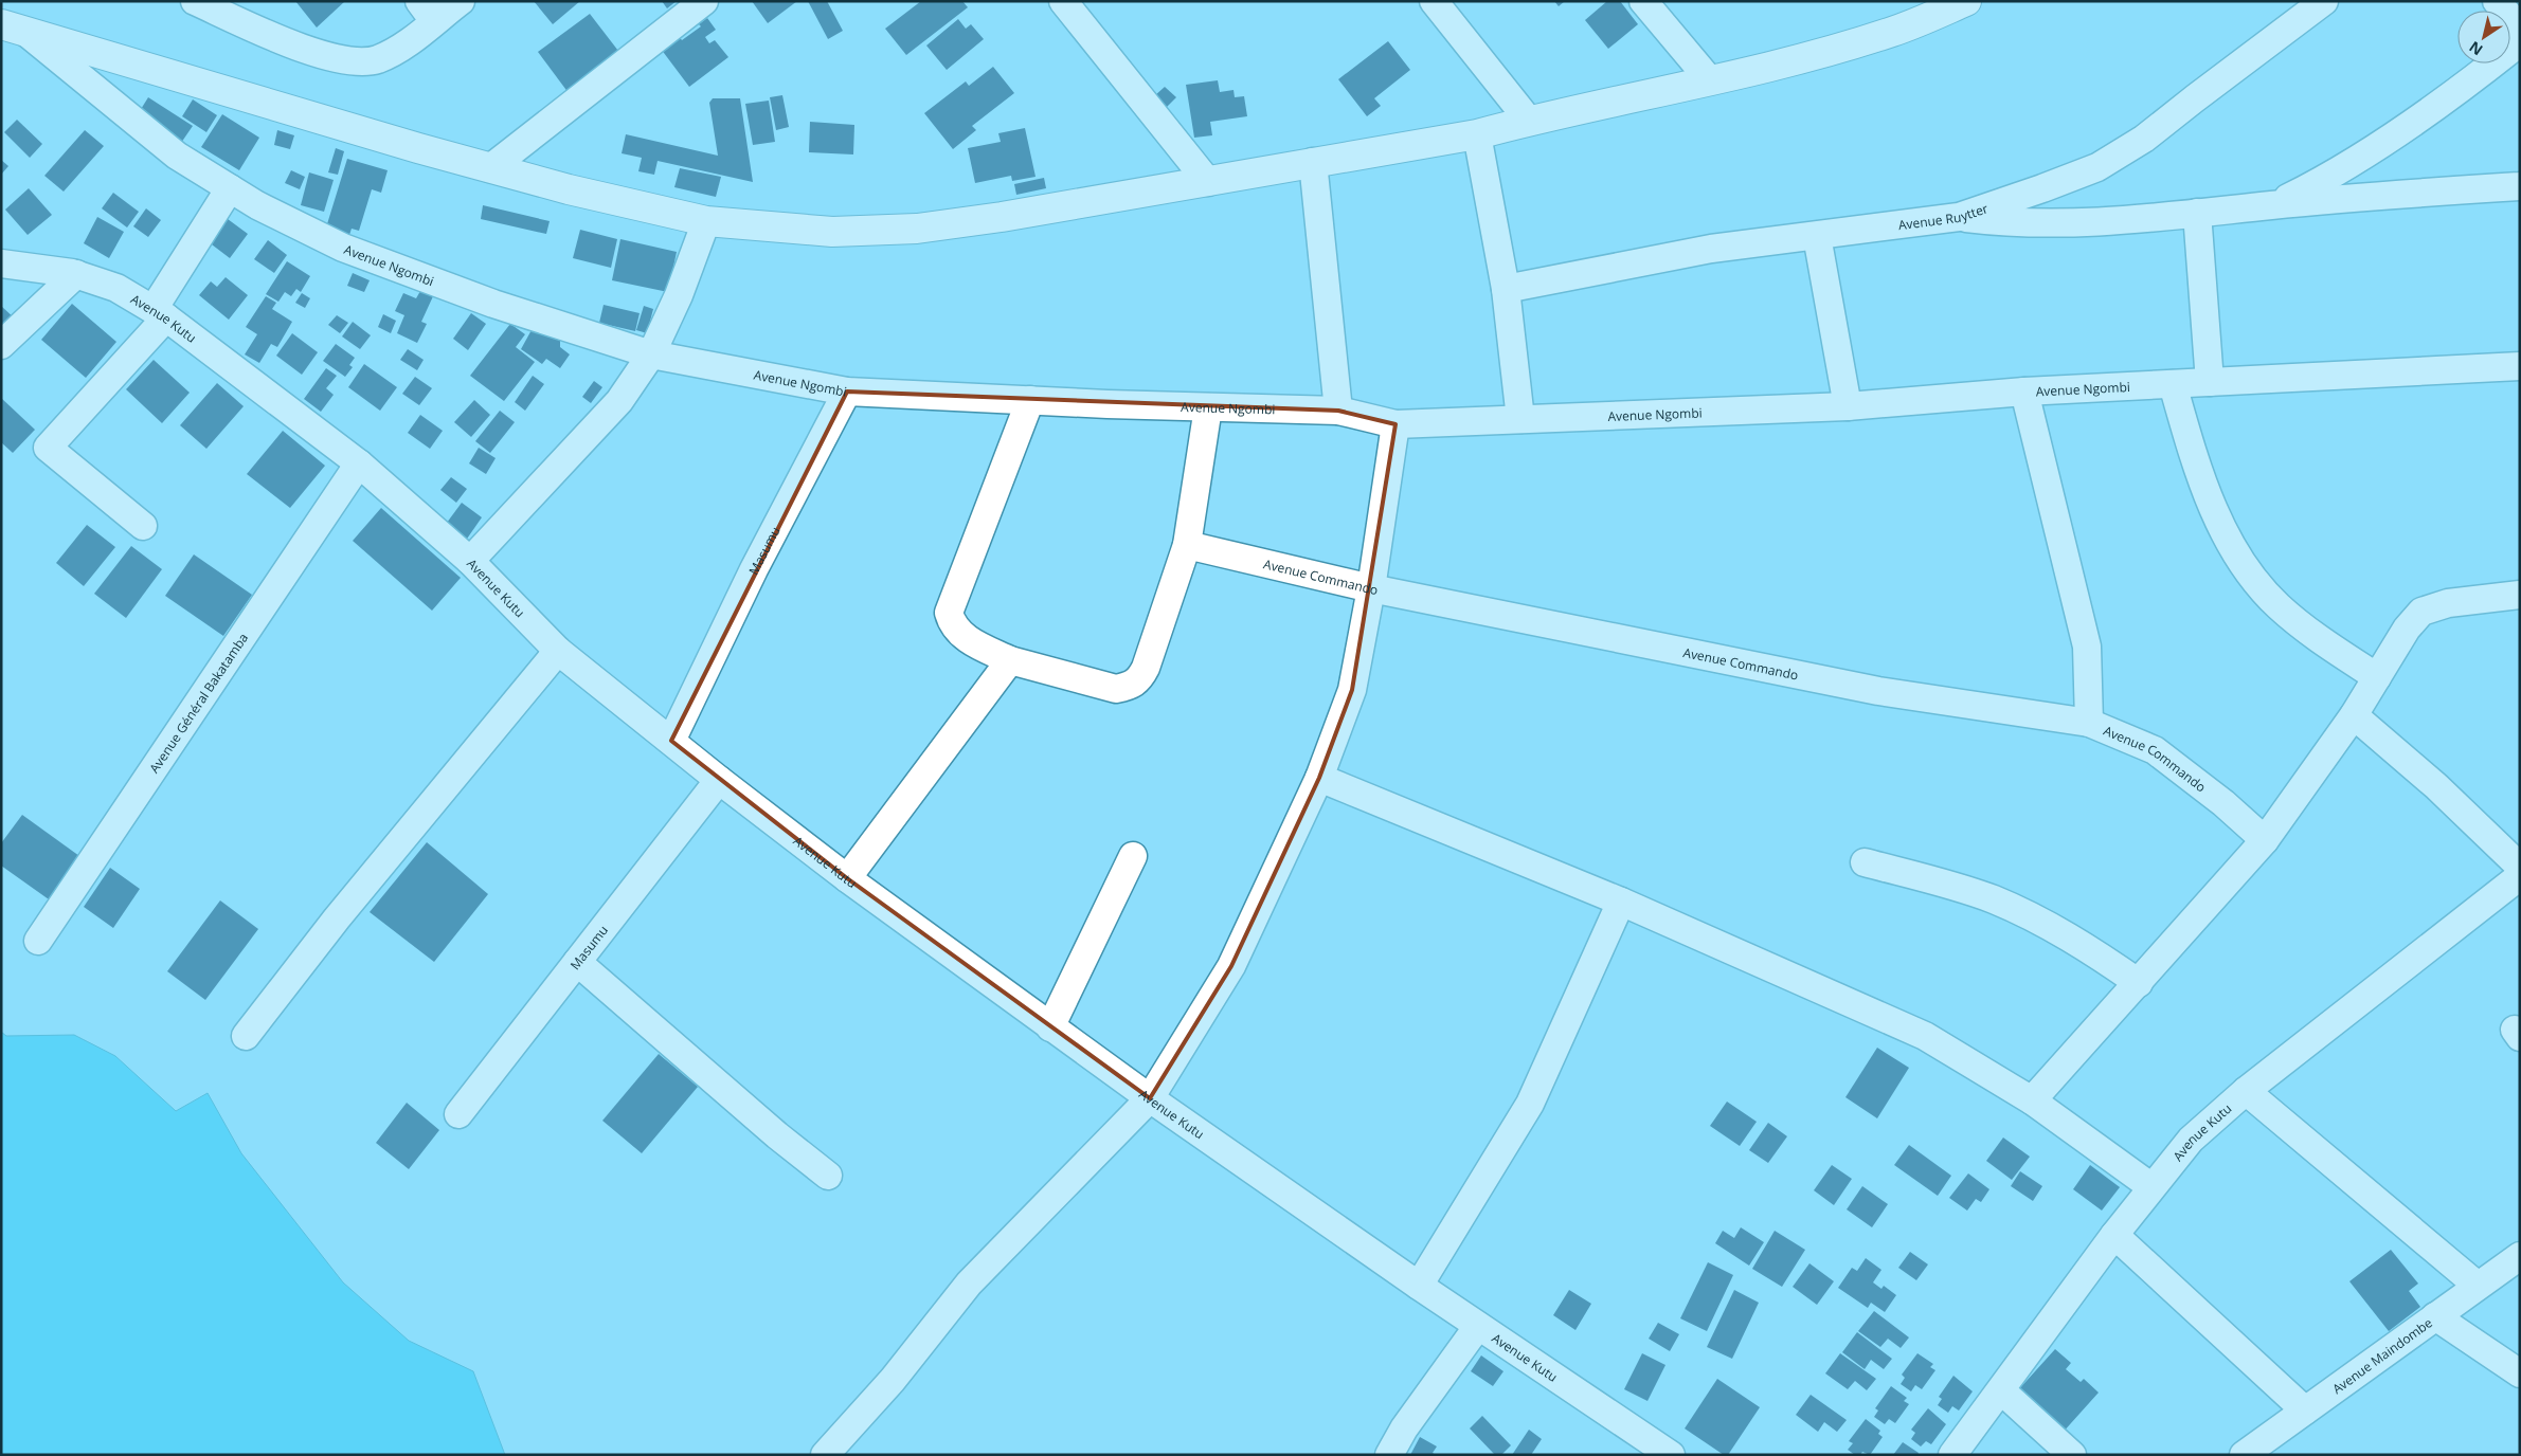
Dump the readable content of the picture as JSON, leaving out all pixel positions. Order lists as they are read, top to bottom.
{
  "streets": {
    "street": [
      "Avenue Ruytter",
      "Avenue Ngombi",
      "Avenue Kutu",
      "Masumu",
      "Avenue Commando",
      "Avenue Général Bakatamba",
      "Avenue Maindombe"
    ]
  },
  "crossings": [
    ["Avenue Ngombi", "Masumu"],
    ["Avenue Kutu", "Masumu"],
    ["Avenue Kutu", "Avenue Général Bakatamba"]
  ],
  "north": "bottom left"
}
